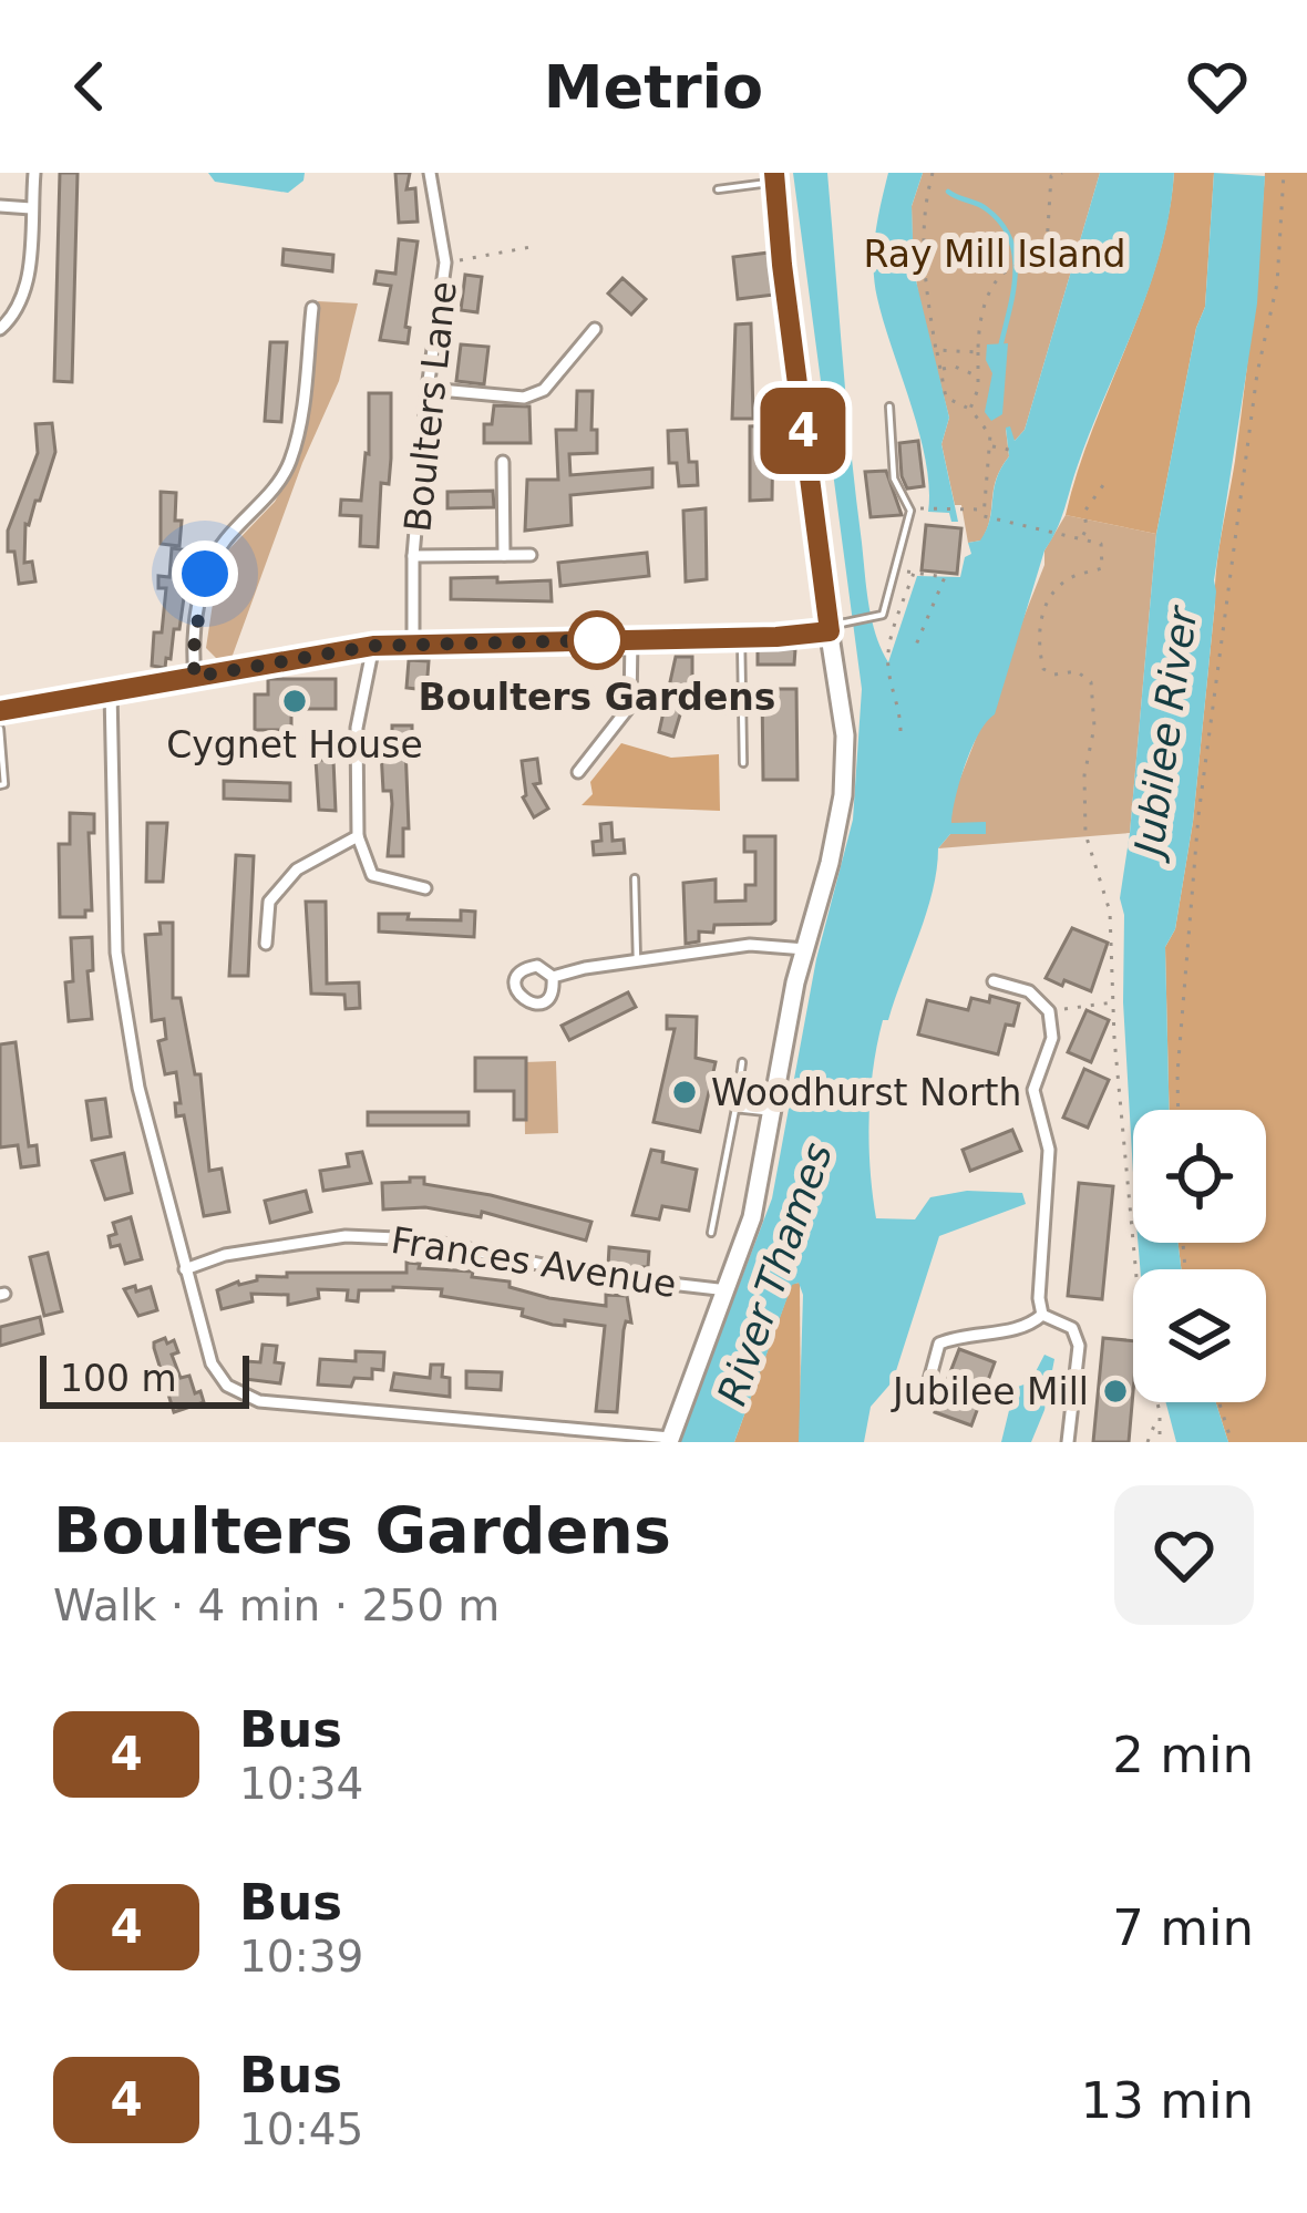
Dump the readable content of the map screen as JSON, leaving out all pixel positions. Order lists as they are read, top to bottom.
{
  "streets": {
    "street": ["Boulters Lane", "Frances Avenue"]
  },
  "water": ["Jubilee River", "River Thames"],
  "parks": ["Ray Mill Island"],
  "places": [
    "Boulters Gardens",
    "Cygnet House",
    "Woodhurst North",
    "Jubilee Mill"
  ],
  "lines": ["bus line 4"],
  "scale_bar": "100 m",
  "page": {
    "header": "Metrio",
    "on_map": "4",
    "scale": "100 m",
    "heading": ["Boulters Gardens", "Walk · 4 min · 250 m"],
    "list": [
      {
        "mark": "4",
        "name": "Bus",
        "note": "10:34",
        "value": "2 min"
      },
      {
        "mark": "4",
        "name": "Bus",
        "note": "10:39",
        "value": "7 min"
      },
      {
        "mark": "4",
        "name": "Bus",
        "note": "10:45",
        "value": "13 min"
      }
    ]
  }
}
